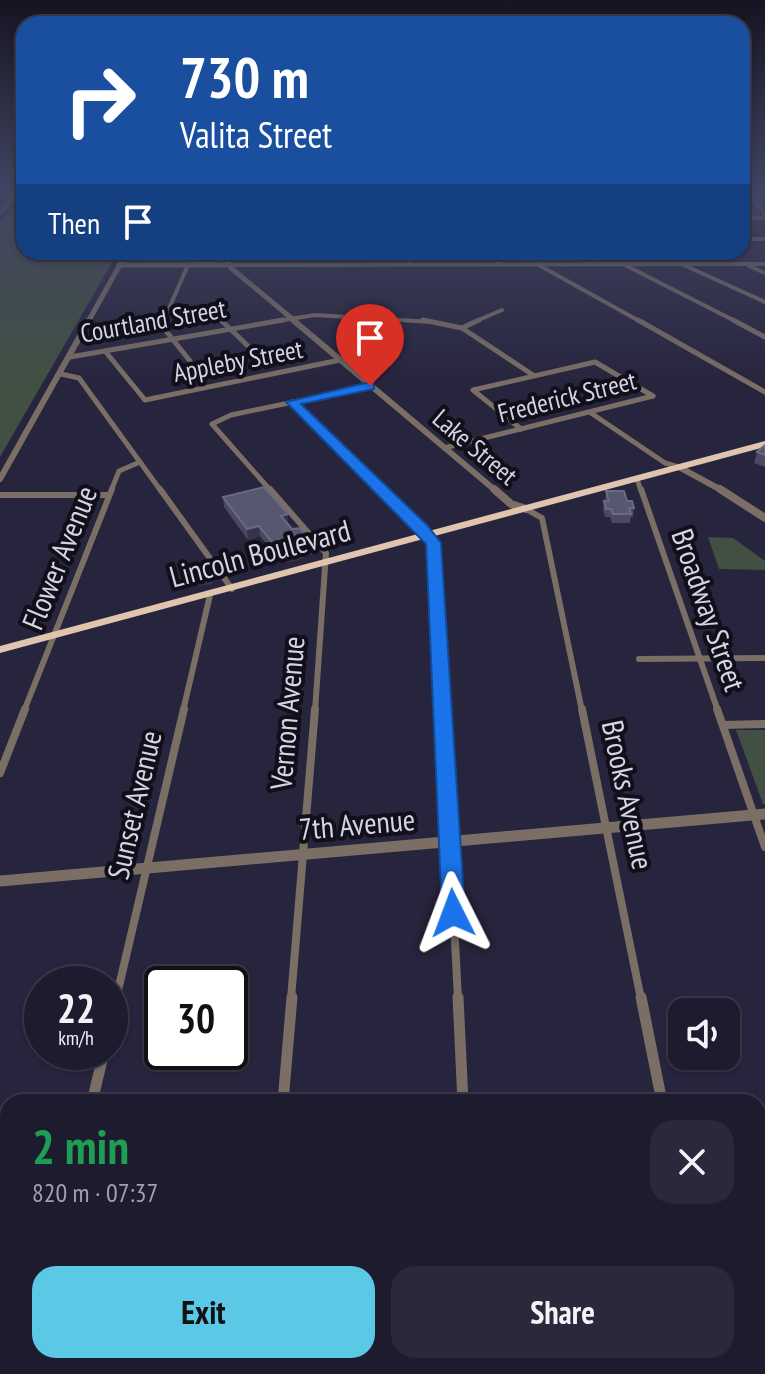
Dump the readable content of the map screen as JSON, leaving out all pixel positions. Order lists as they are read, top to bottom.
{
  "streets": {
    "highway": ["Lincoln Boulevard"],
    "street": [
      "Courtland Street",
      "Appleby Street",
      "Frederick Street",
      "Lake Street",
      "Flower Avenue",
      "Broadway Street",
      "Vernon Avenue",
      "Brooks Avenue",
      "Sunset Avenue",
      "7th Avenue"
    ]
  },
  "crossings": [
    ["Courtland Street", "Appleby Street"],
    ["Courtland Street", "Lake Street"],
    ["Appleby Street", "Lake Street"],
    ["Frederick Street", "Lake Street"],
    ["Lake Street", "Lincoln Boulevard"],
    ["Lake Street", "Brooks Avenue"],
    ["Lincoln Boulevard", "Flower Avenue"],
    ["Lincoln Boulevard", "Broadway Street"],
    ["Lincoln Boulevard", "Vernon Avenue"],
    ["Lincoln Boulevard", "Brooks Avenue"],
    ["Lincoln Boulevard", "Sunset Avenue"],
    ["Broadway Street", "7th Avenue"],
    ["Vernon Avenue", "7th Avenue"],
    ["Brooks Avenue", "7th Avenue"],
    ["Sunset Avenue", "7th Avenue"]
  ],
  "page": {
    "turn": ["730 m", "Valita Street"],
    "then": "Then",
    "speed": "22 km/h",
    "limit": "30",
    "heading": ["2 min", "820 m · 07:37"],
    "buttons": ["Exit", "Share"]
  }
}
